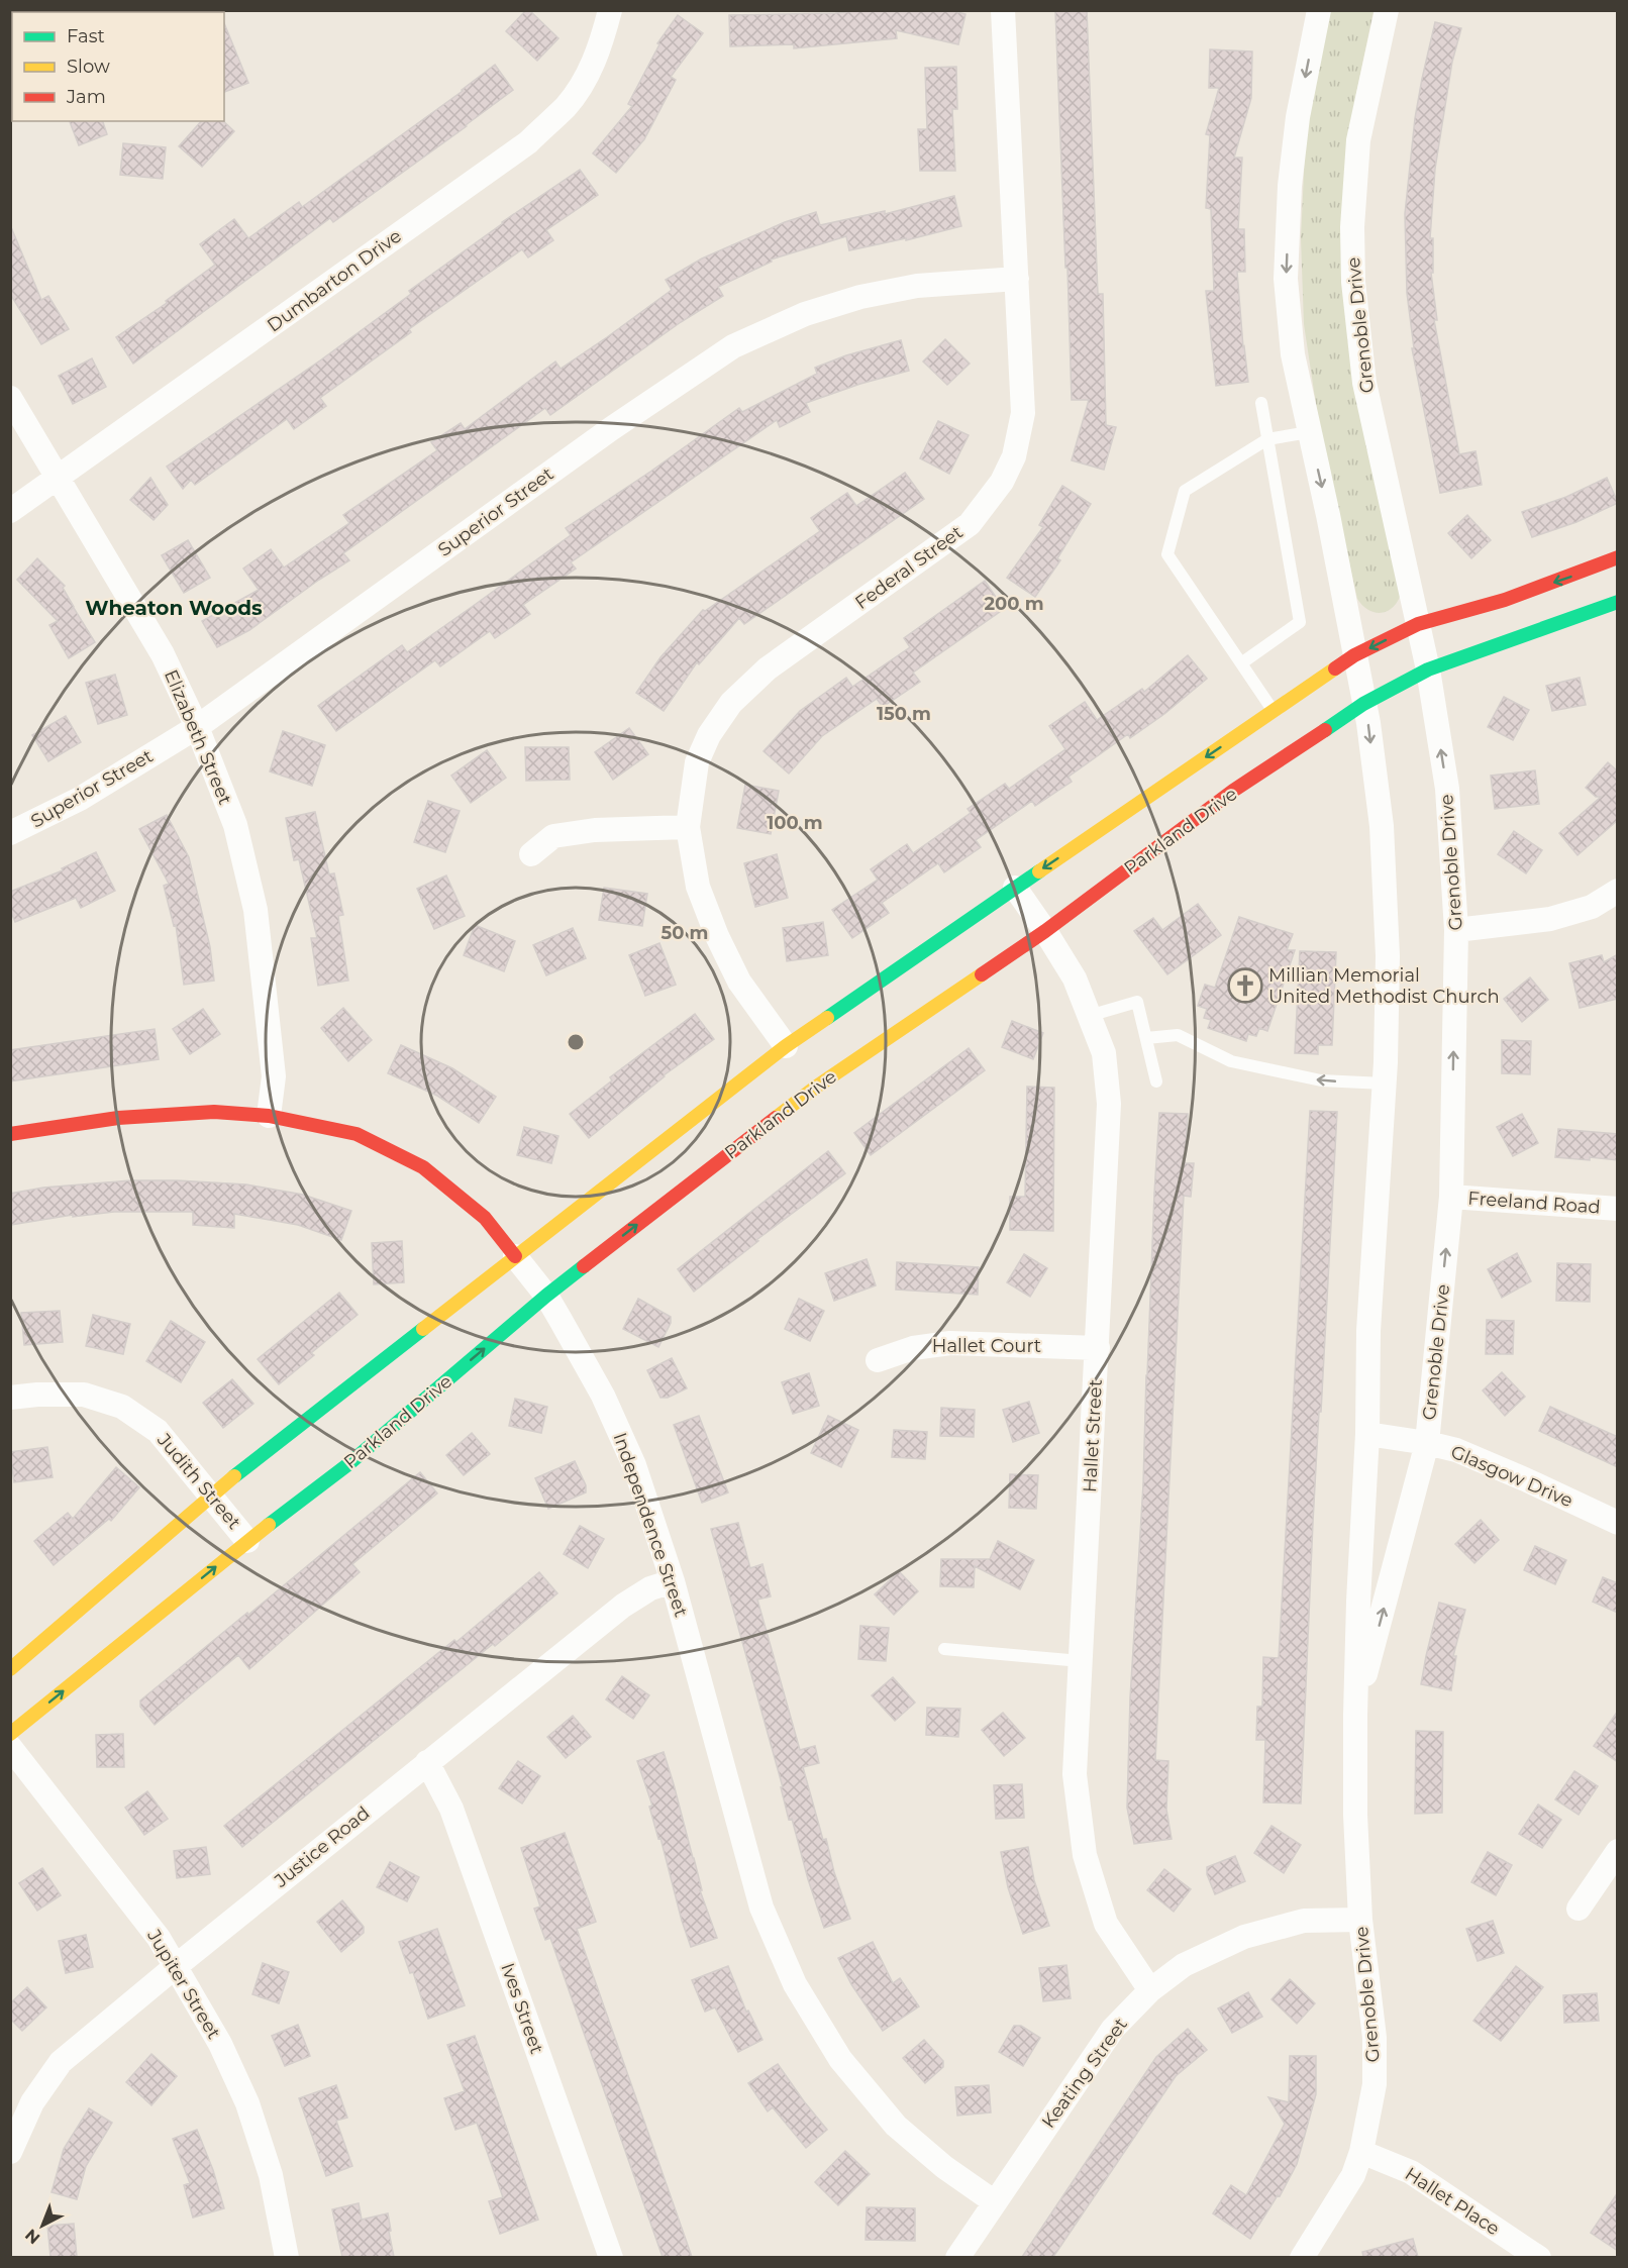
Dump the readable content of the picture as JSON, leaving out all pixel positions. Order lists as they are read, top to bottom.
{
  "streets": {
    "street": [
      "Dumbarton Drive",
      "Grenoble Drive",
      "Superior Street",
      "Federal Street",
      "Elizabeth Street",
      "Parkland Drive",
      "Freeland Road",
      "Hallet Court",
      "Hallet Street",
      "Glasgow Drive",
      "Judith Street",
      "Independence Street",
      "Justice Road",
      "Jupiter Street",
      "Ives Street",
      "Keating Street",
      "Hallet Place"
    ]
  },
  "crossings": [
    ["Dumbarton Drive", "Elizabeth Street"],
    ["Grenoble Drive", "Parkland Drive"],
    ["Grenoble Drive", "Freeland Road"],
    ["Grenoble Drive", "Glasgow Drive"],
    ["Grenoble Drive", "Keating Street"],
    ["Grenoble Drive", "Hallet Place"],
    ["Superior Street", "Federal Street"],
    ["Superior Street", "Elizabeth Street"],
    ["Elizabeth Street", "Independence Street"],
    ["Parkland Drive", "Hallet Street"],
    ["Parkland Drive", "Judith Street"],
    ["Parkland Drive", "Independence Street"],
    ["Hallet Court", "Hallet Street"],
    ["Hallet Street", "Keating Street"],
    ["Independence Street", "Justice Road"],
    ["Independence Street", "Keating Street"],
    ["Justice Road", "Jupiter Street"],
    ["Justice Road", "Ives Street"]
  ],
  "districts": ["Wheaton Woods"],
  "places": {
    "church": ["Millian Memorial United Methodist Church"]
  },
  "legend": ["Fast", "Slow", "Jam"],
  "north": "bottom left",
  "rings": [
    "200 m",
    "150 m",
    "100 m",
    "50 m"
  ]
}
